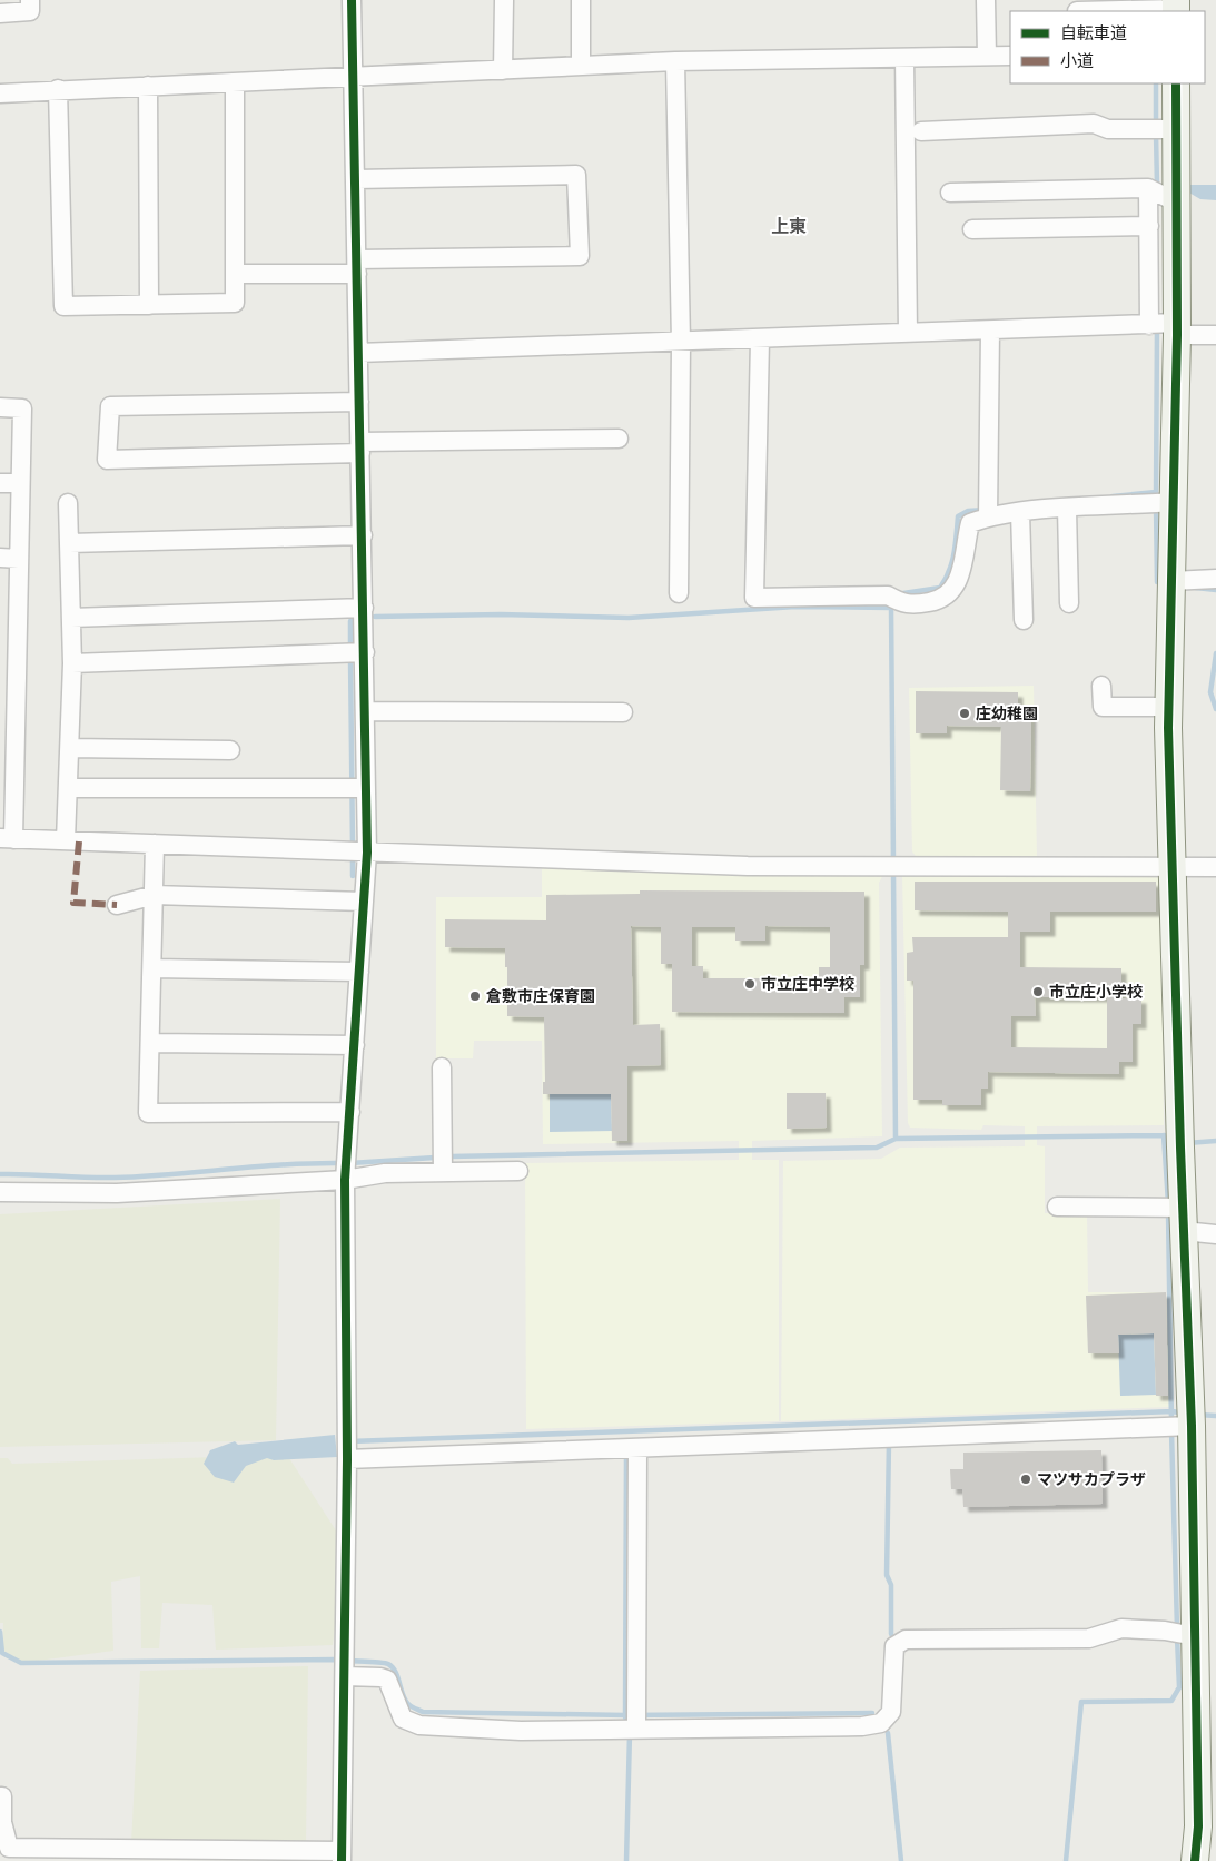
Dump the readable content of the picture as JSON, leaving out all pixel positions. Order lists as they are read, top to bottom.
{
  "districts": ["上東"],
  "places": [
    "庄幼稚園",
    "市立庄中学校",
    "市立庄小学校",
    "倉敷市庄保育園",
    "マツサカプラザ"
  ],
  "legend": ["自転車道", "小道"]
}
